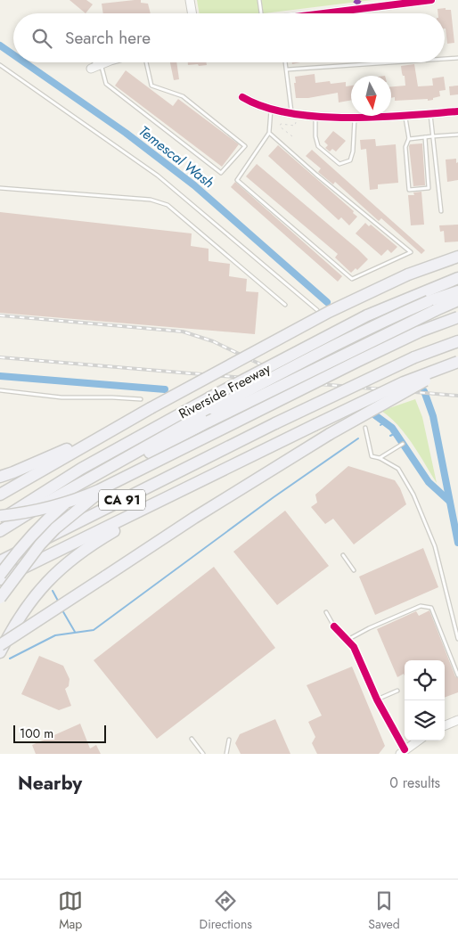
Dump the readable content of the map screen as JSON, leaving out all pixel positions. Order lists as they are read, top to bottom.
{
  "streets": {
    "highway": ["Riverside Freeway", "CA 91"]
  },
  "water": ["Temescal Wash"],
  "scale_bar": "100 m",
  "north": "bottom",
  "page": {
    "search": "Search here",
    "scale": "100 m",
    "heading": ["Nearby", "0 results"],
    "nav": ["Map", "Directions", "Saved"]
  }
}
